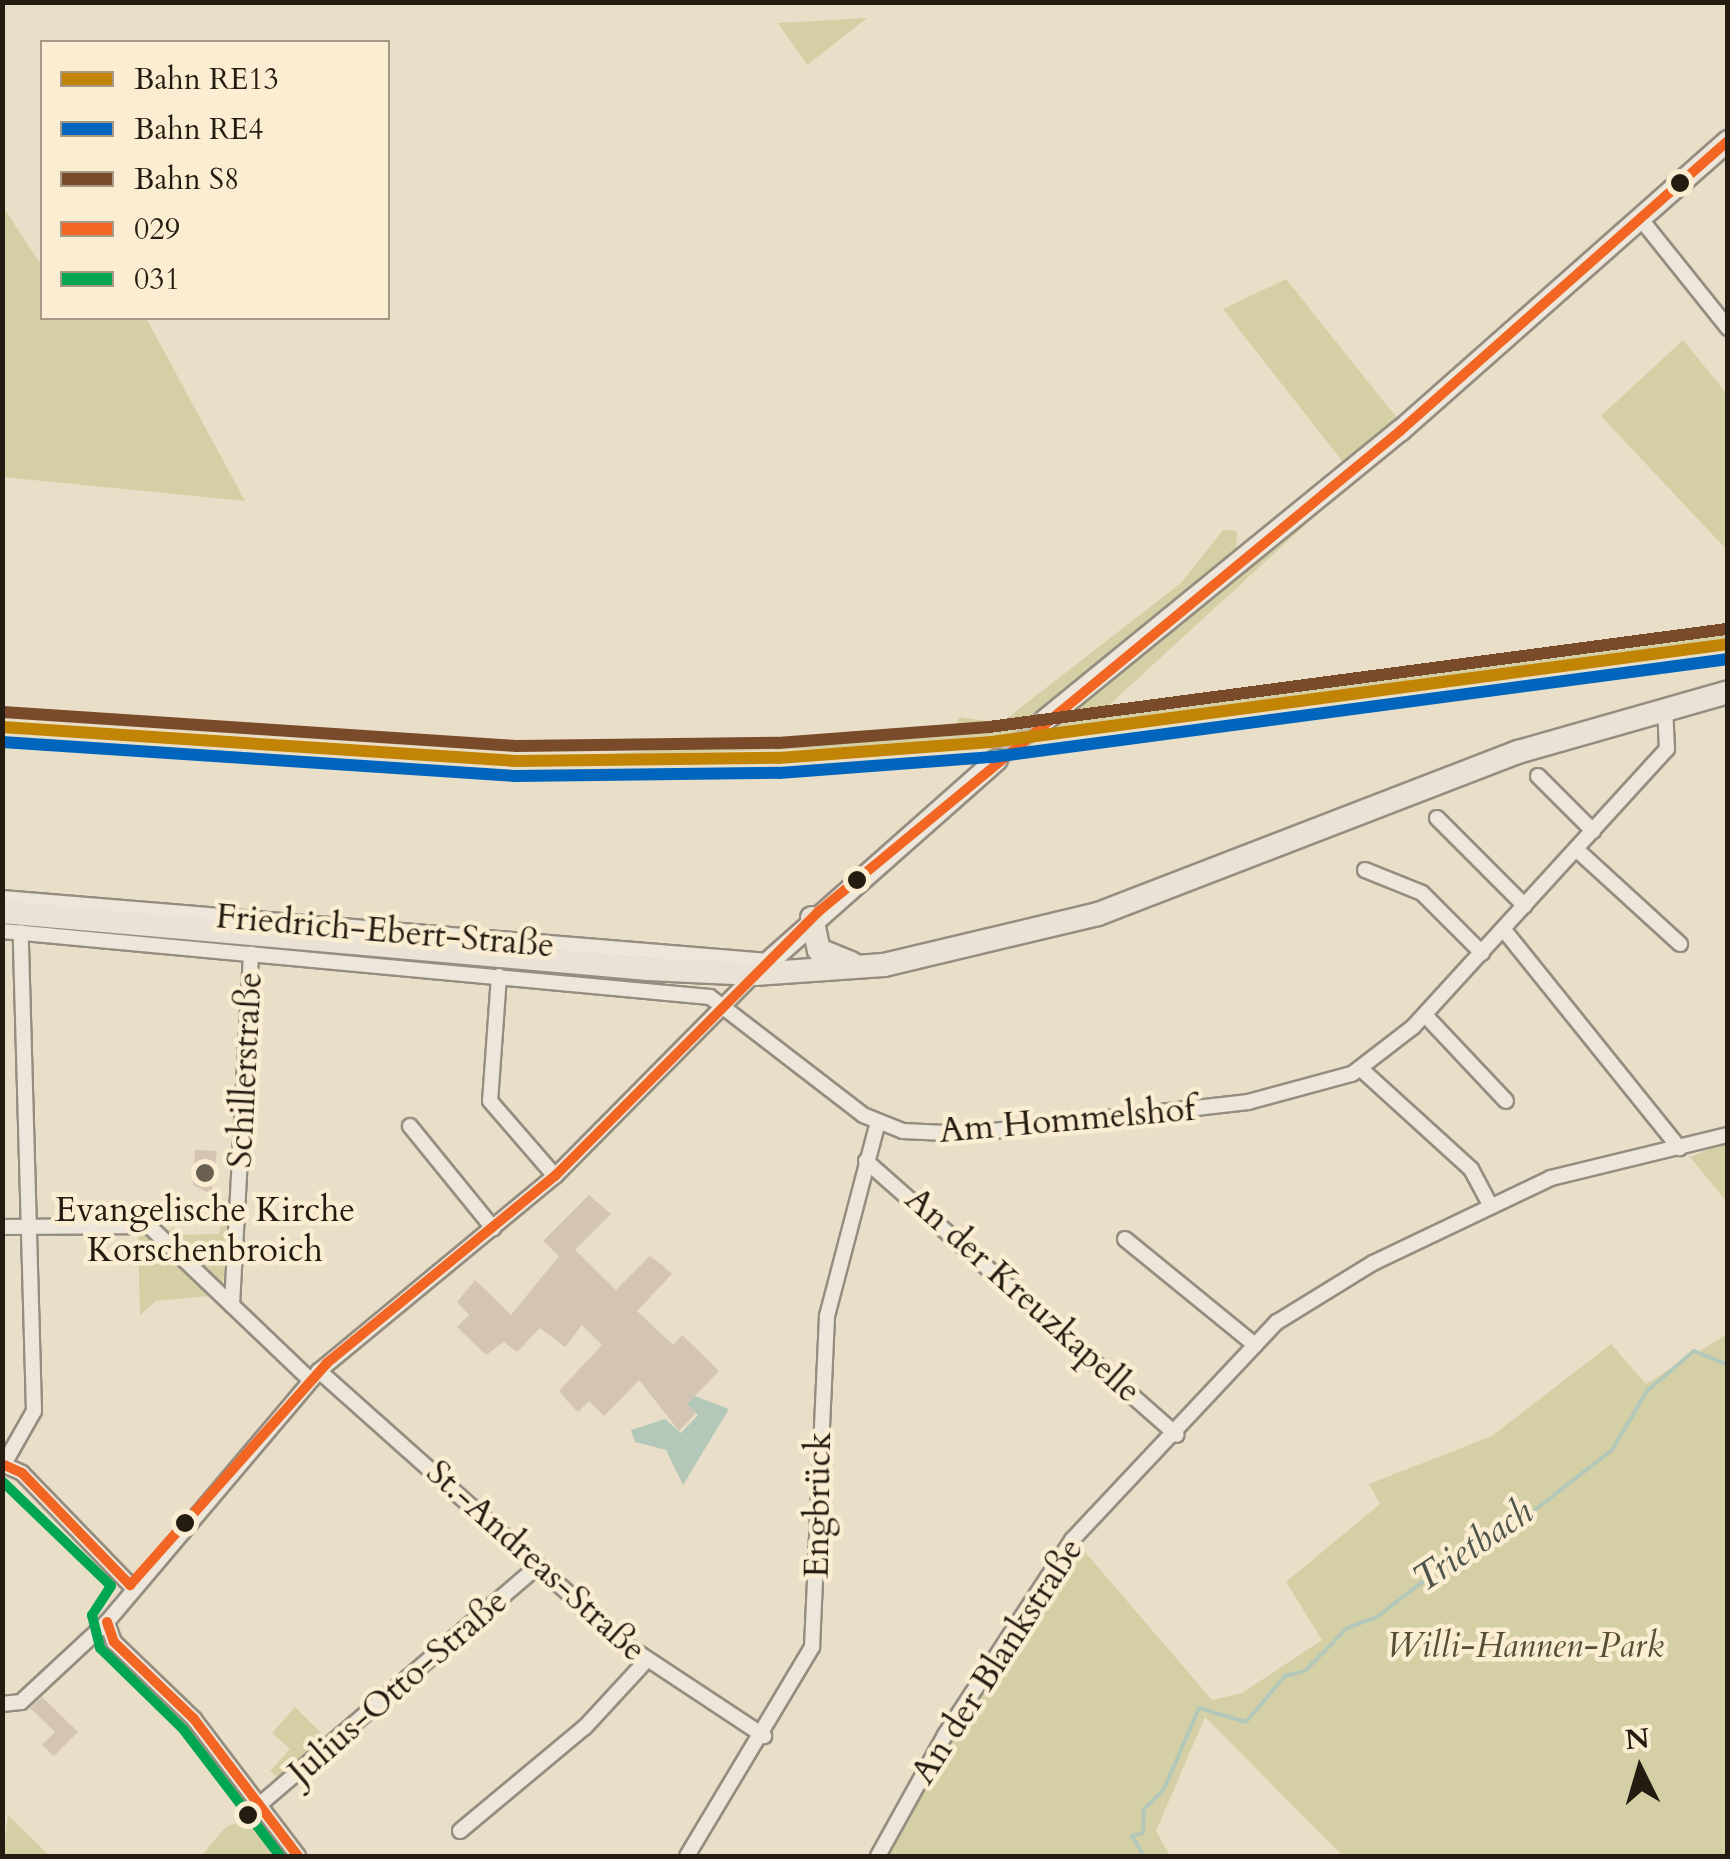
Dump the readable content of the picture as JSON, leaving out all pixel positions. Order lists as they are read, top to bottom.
{
  "streets": {
    "street": [
      "Friedrich-Ebert-Straße",
      "Schillerstraße",
      "Am Hommelshof",
      "An der Kreuzkapelle",
      "Engbrück",
      "St.-Andreas-Straße",
      "An der Blankstraße",
      "Julius-Otto-Straße"
    ]
  },
  "crossings": [
    ["Friedrich-Ebert-Straße", "Schillerstraße"],
    ["Schillerstraße", "St.-Andreas-Straße"],
    ["Am Hommelshof", "Engbrück"],
    ["An der Kreuzkapelle", "Engbrück"],
    ["An der Kreuzkapelle", "An der Blankstraße"],
    ["Engbrück", "St.-Andreas-Straße"],
    ["St.-Andreas-Straße", "Julius-Otto-Straße"]
  ],
  "water": ["Trietbach"],
  "parks": ["Willi-Hannen-Park"],
  "places": ["Evangelische Kirche Korschenbroich"],
  "lines": [
    "transit line 029",
    "rail line S8",
    "rail line RE13",
    "rail line RE4",
    "transit line 031"
  ],
  "legend": [
    "Bahn RE13",
    "Bahn RE4",
    "Bahn S8",
    "029",
    "031"
  ],
  "north": "top"
}
